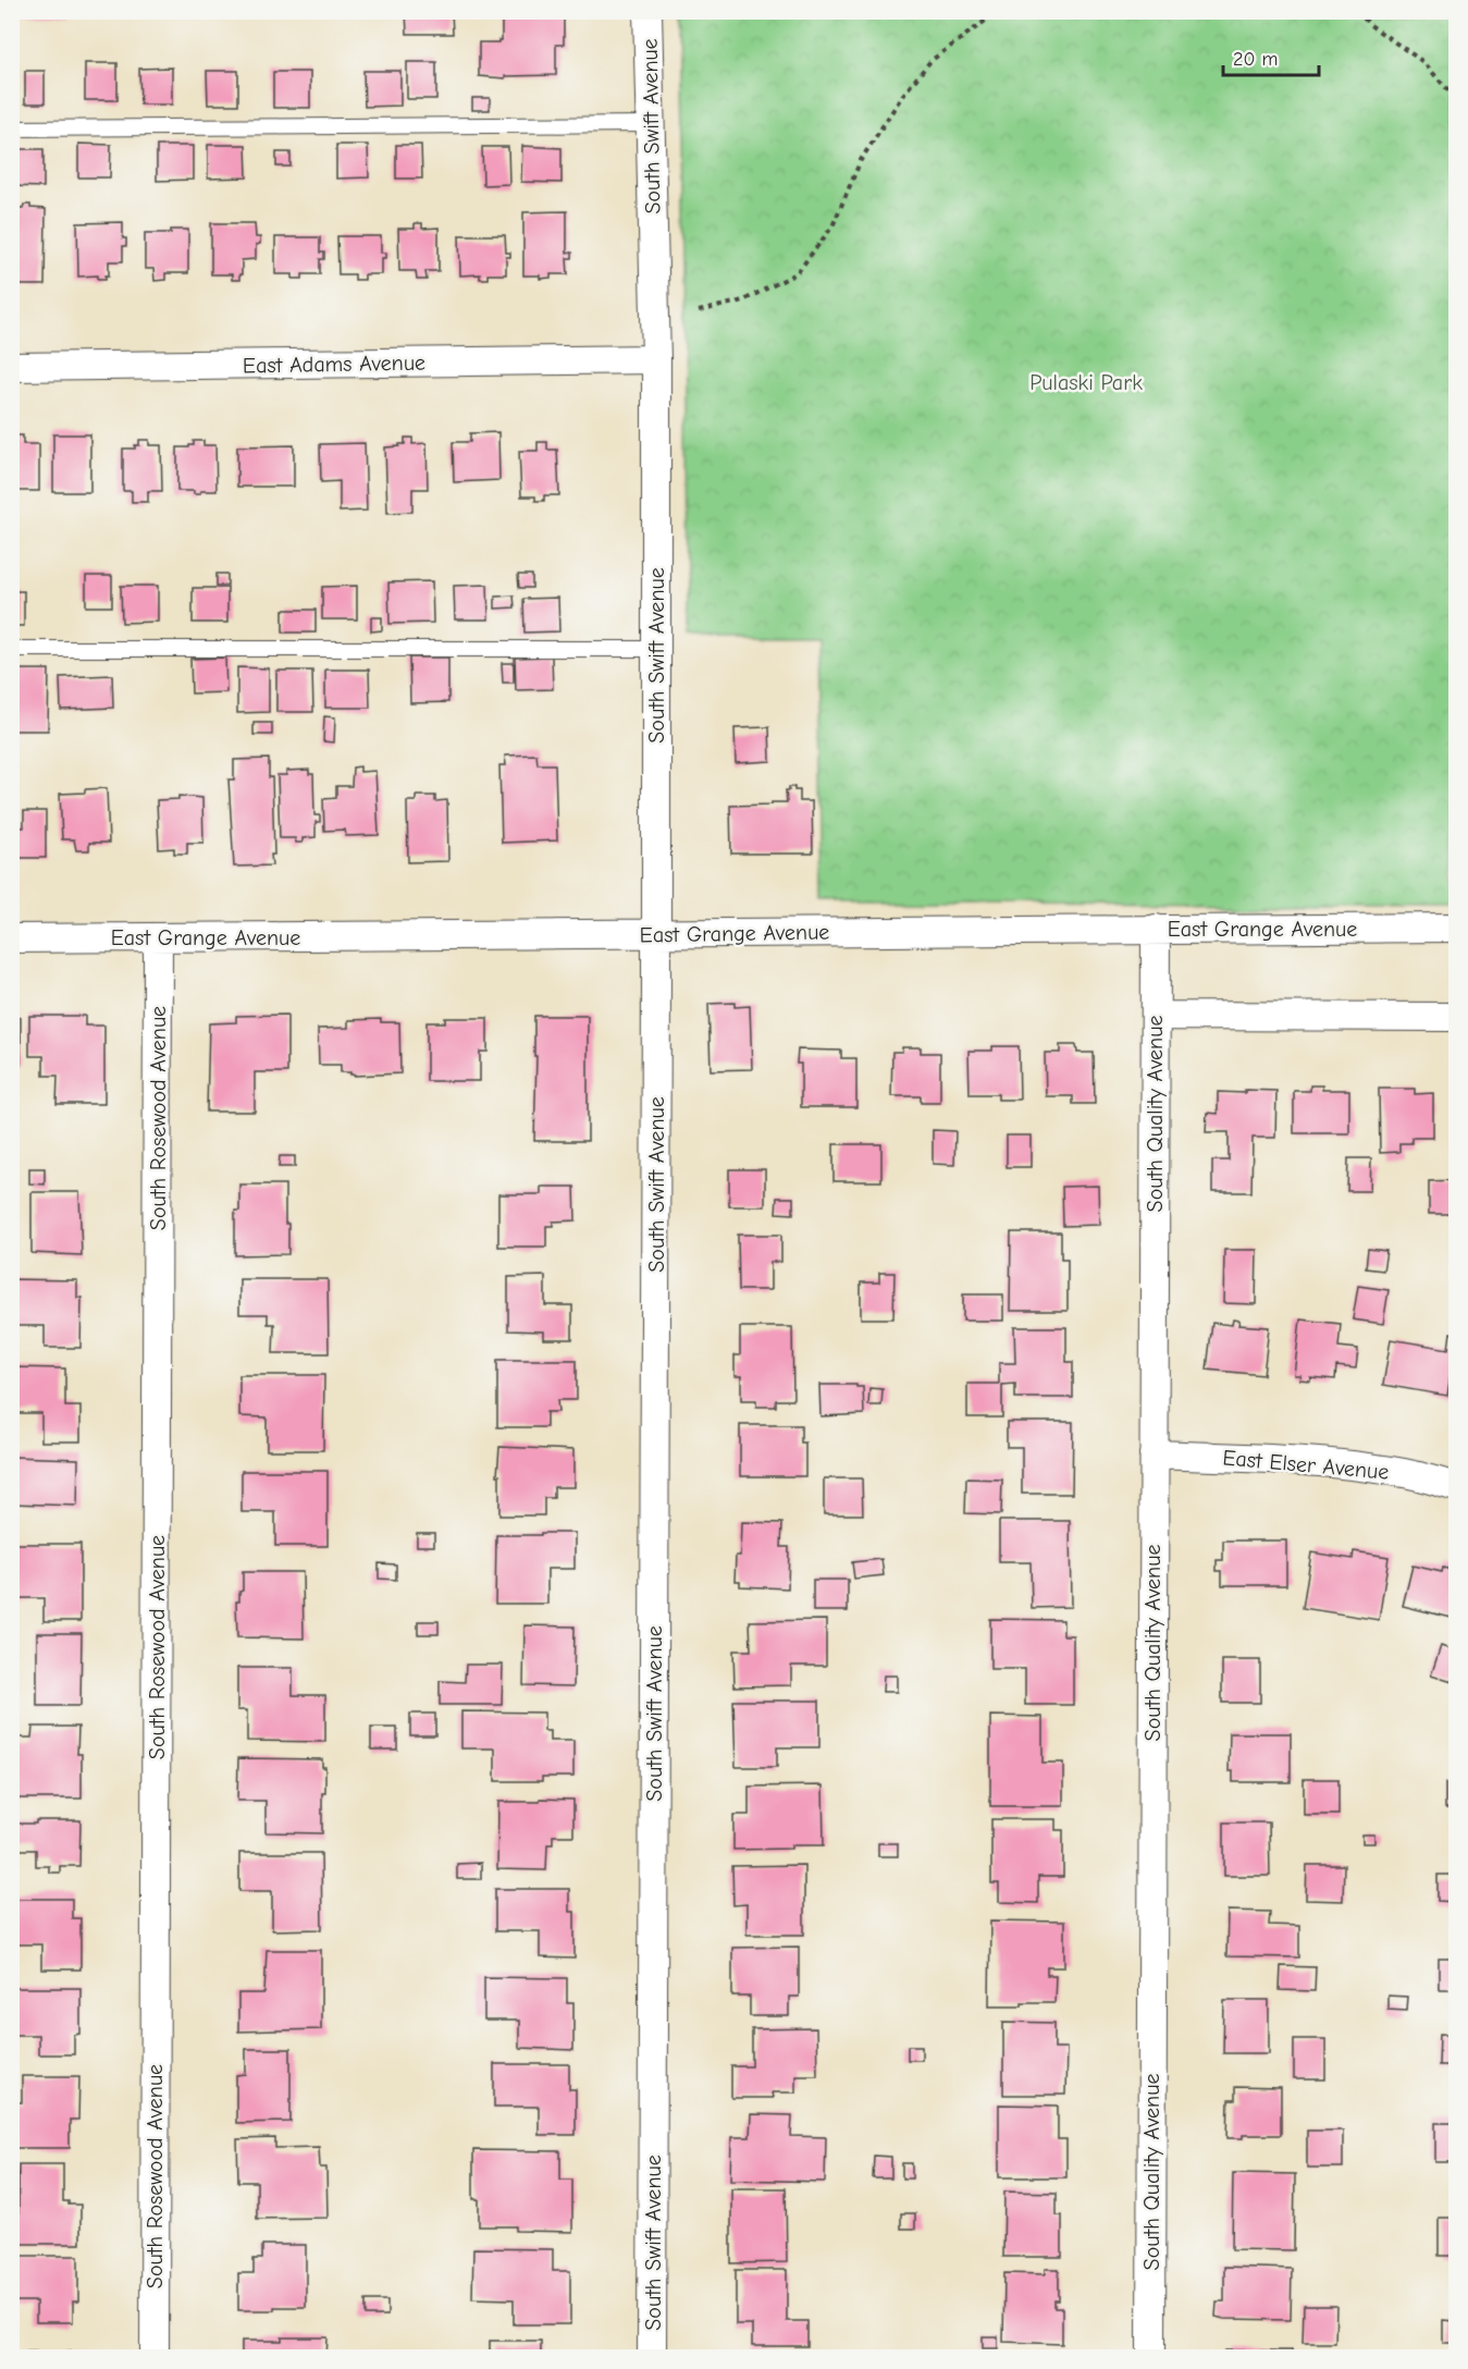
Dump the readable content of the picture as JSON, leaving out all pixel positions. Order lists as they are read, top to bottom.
{
  "streets": {
    "street": [
      "South Swift Avenue",
      "East Adams Avenue",
      "East Grange Avenue",
      "South Quality Avenue",
      "South Rosewood Avenue",
      "East Elser Avenue"
    ]
  },
  "crossings": [
    ["South Swift Avenue", "East Adams Avenue"],
    ["South Swift Avenue", "East Grange Avenue"],
    ["East Grange Avenue", "South Quality Avenue"],
    ["East Grange Avenue", "South Rosewood Avenue"],
    ["South Quality Avenue", "East Elser Avenue"]
  ],
  "parks": ["Pulaski Park"],
  "scale_bar": "20 m"
}
